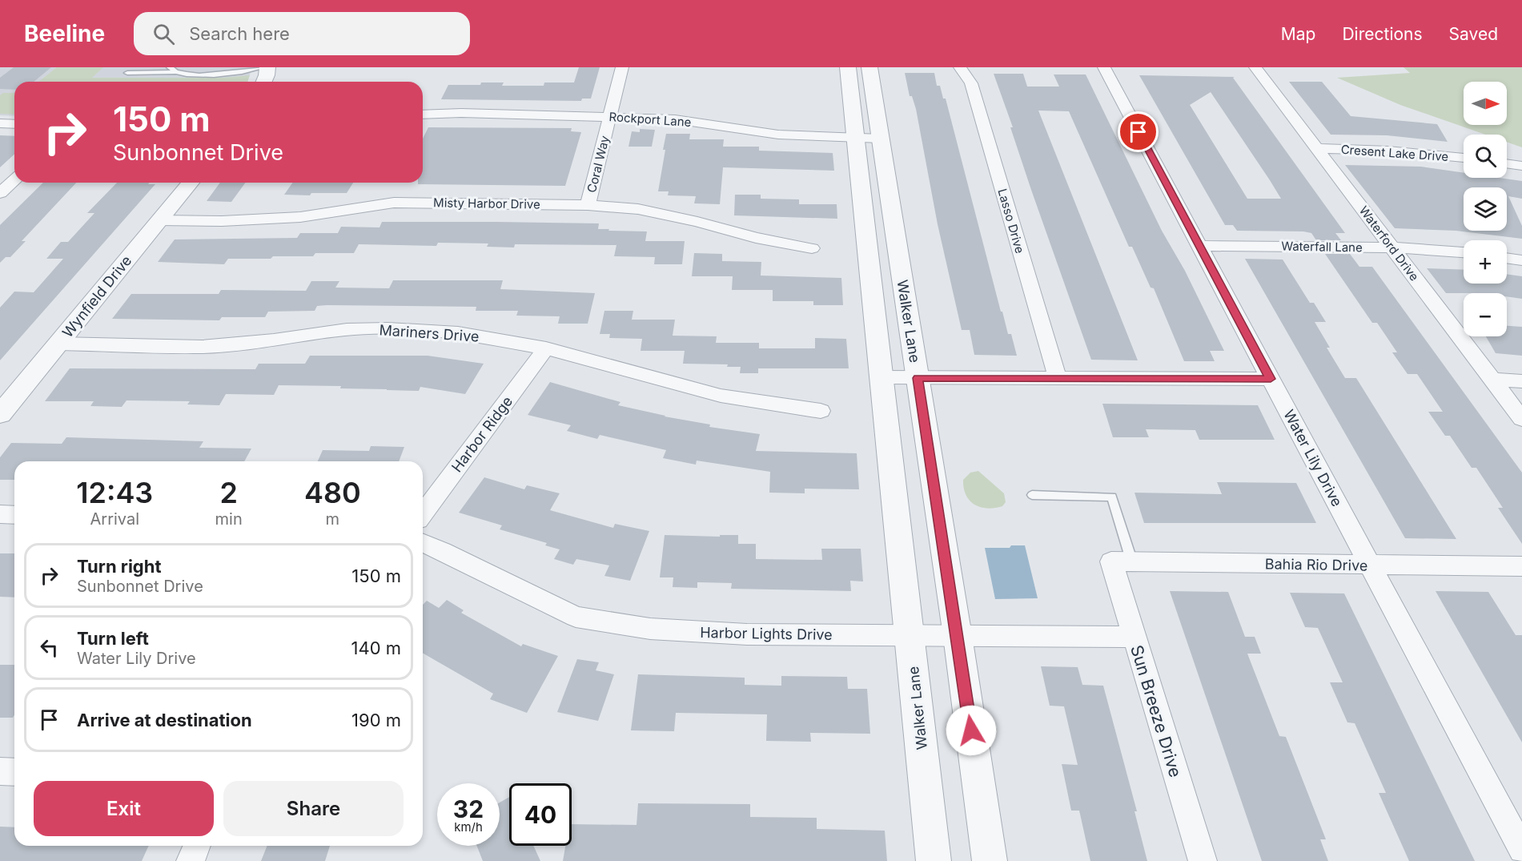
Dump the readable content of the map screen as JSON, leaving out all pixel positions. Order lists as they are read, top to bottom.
{
  "streets": {
    "street": [
      "Rockport Lane",
      "Cresent Lake Drive",
      "Coral Way",
      "Misty Harbor Drive",
      "Lasso Drive",
      "Waterford Drive",
      "Waterfall Lane",
      "Wynfield Drive",
      "Walker Lane",
      "Mariners Drive",
      "Harbor Ridge",
      "Water Lily Drive",
      "Bahia Rio Drive",
      "Harbor Lights Drive",
      "Sun Breeze Drive"
    ]
  },
  "crossings": [
    ["Rockport Lane", "Coral Way"],
    ["Rockport Lane", "Walker Lane"],
    ["Cresent Lake Drive", "Waterford Drive"],
    ["Coral Way", "Misty Harbor Drive"],
    ["Misty Harbor Drive", "Wynfield Drive"],
    ["Waterford Drive", "Waterfall Lane"],
    ["Waterfall Lane", "Water Lily Drive"],
    ["Wynfield Drive", "Mariners Drive"],
    ["Walker Lane", "Harbor Lights Drive"],
    ["Mariners Drive", "Harbor Ridge"],
    ["Water Lily Drive", "Bahia Rio Drive"],
    ["Bahia Rio Drive", "Sun Breeze Drive"],
    ["Harbor Lights Drive", "Sun Breeze Drive"]
  ],
  "north": "right",
  "page": {
    "header": "Beeline",
    "search": "Search here",
    "nav": ["Map", "Directions", "Saved"],
    "map_buttons": ["+", "−"],
    "turn": ["150 m", "Sunbonnet Drive"],
    "eta": [
      "12:43",
      "Arrival",
      "2",
      "min",
      "480",
      "m"
    ],
    "list": [
      {
        "name": "Turn right",
        "note": "Sunbonnet Drive",
        "value": "150 m"
      },
      {
        "name": "Turn left",
        "note": "Water Lily Drive",
        "value": "140 m"
      },
      {
        "name": "Arrive at destination",
        "value": "190 m"
      }
    ],
    "buttons": ["Exit", "Share"],
    "speed": "32 km/h",
    "limit": "40"
  }
}
